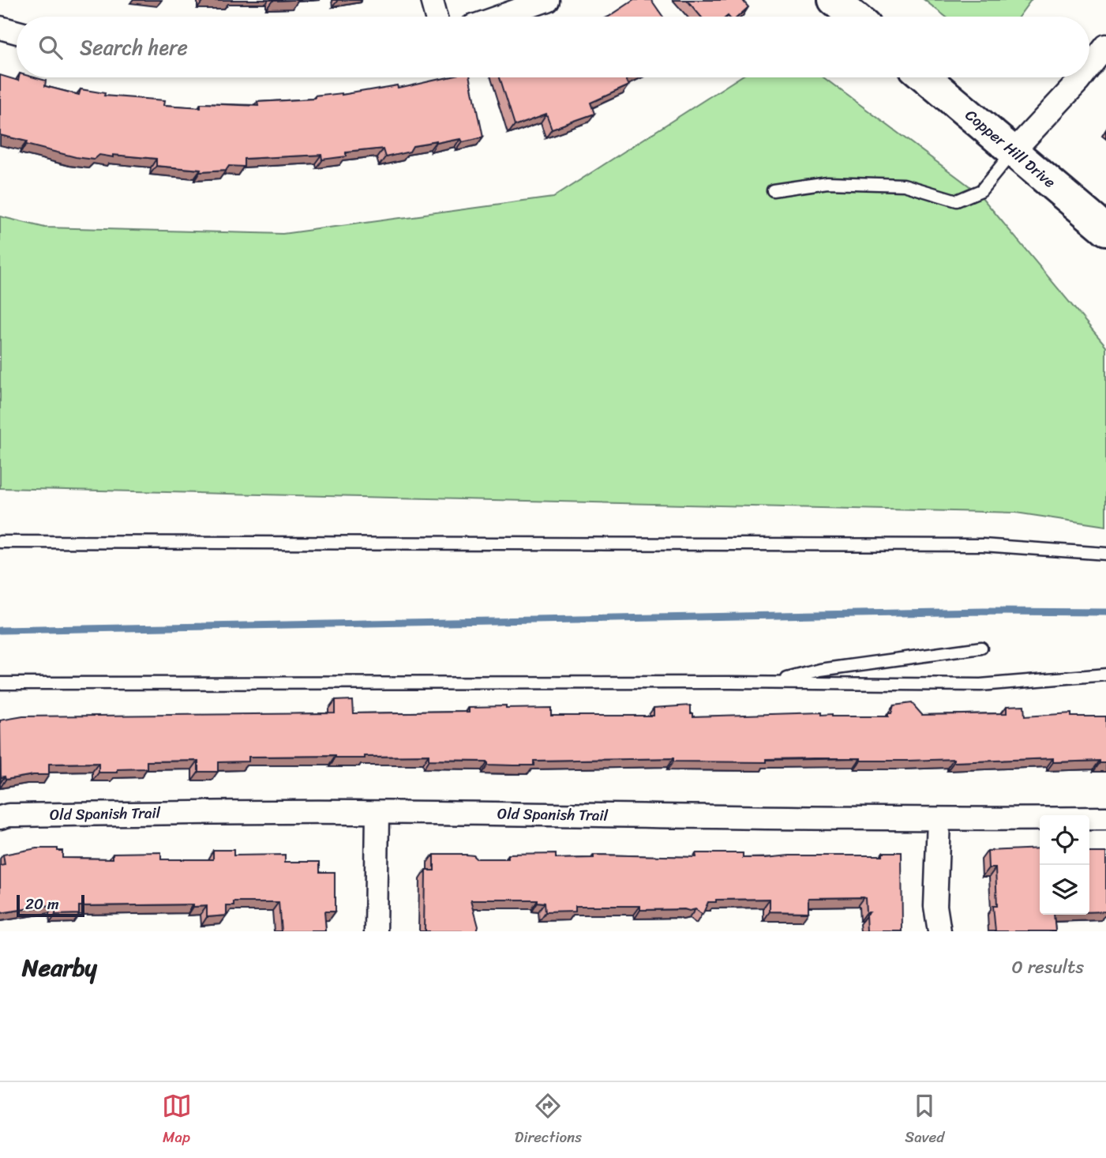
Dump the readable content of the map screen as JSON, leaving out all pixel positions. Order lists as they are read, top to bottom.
{
  "streets": {
    "main road": ["Copper Hill Drive"],
    "street": ["Old Spanish Trail"]
  },
  "scale_bar": "20 m",
  "page": {
    "search": "Search here",
    "scale": "20 m",
    "heading": ["Nearby", "0 results"],
    "nav": ["Map", "Directions", "Saved"]
  }
}
